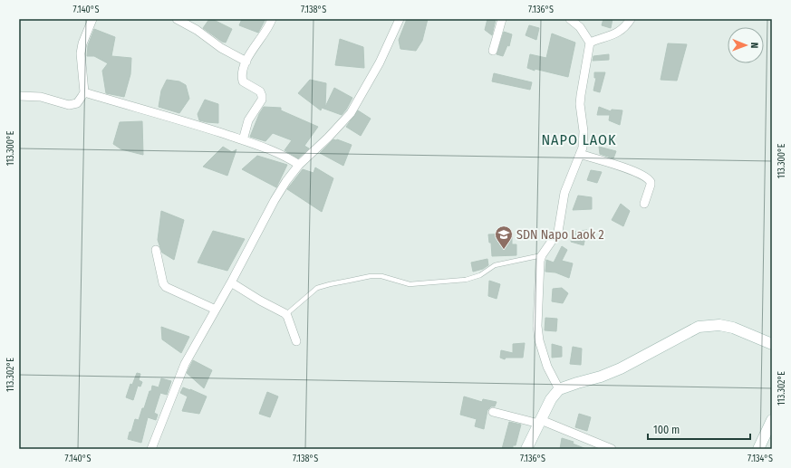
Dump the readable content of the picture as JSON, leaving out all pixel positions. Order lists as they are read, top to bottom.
{
  "districts": ["NAPO LAOK"],
  "places": {
    "school or university": ["SDN Napo Laok 2"]
  },
  "scale_bar": "100 m",
  "north": "right",
  "coordinates": [
    "7.140°S",
    "7.138°S",
    "7.136°S",
    "113.300°E",
    "113.302°E",
    "7.134°S"
  ]
}
